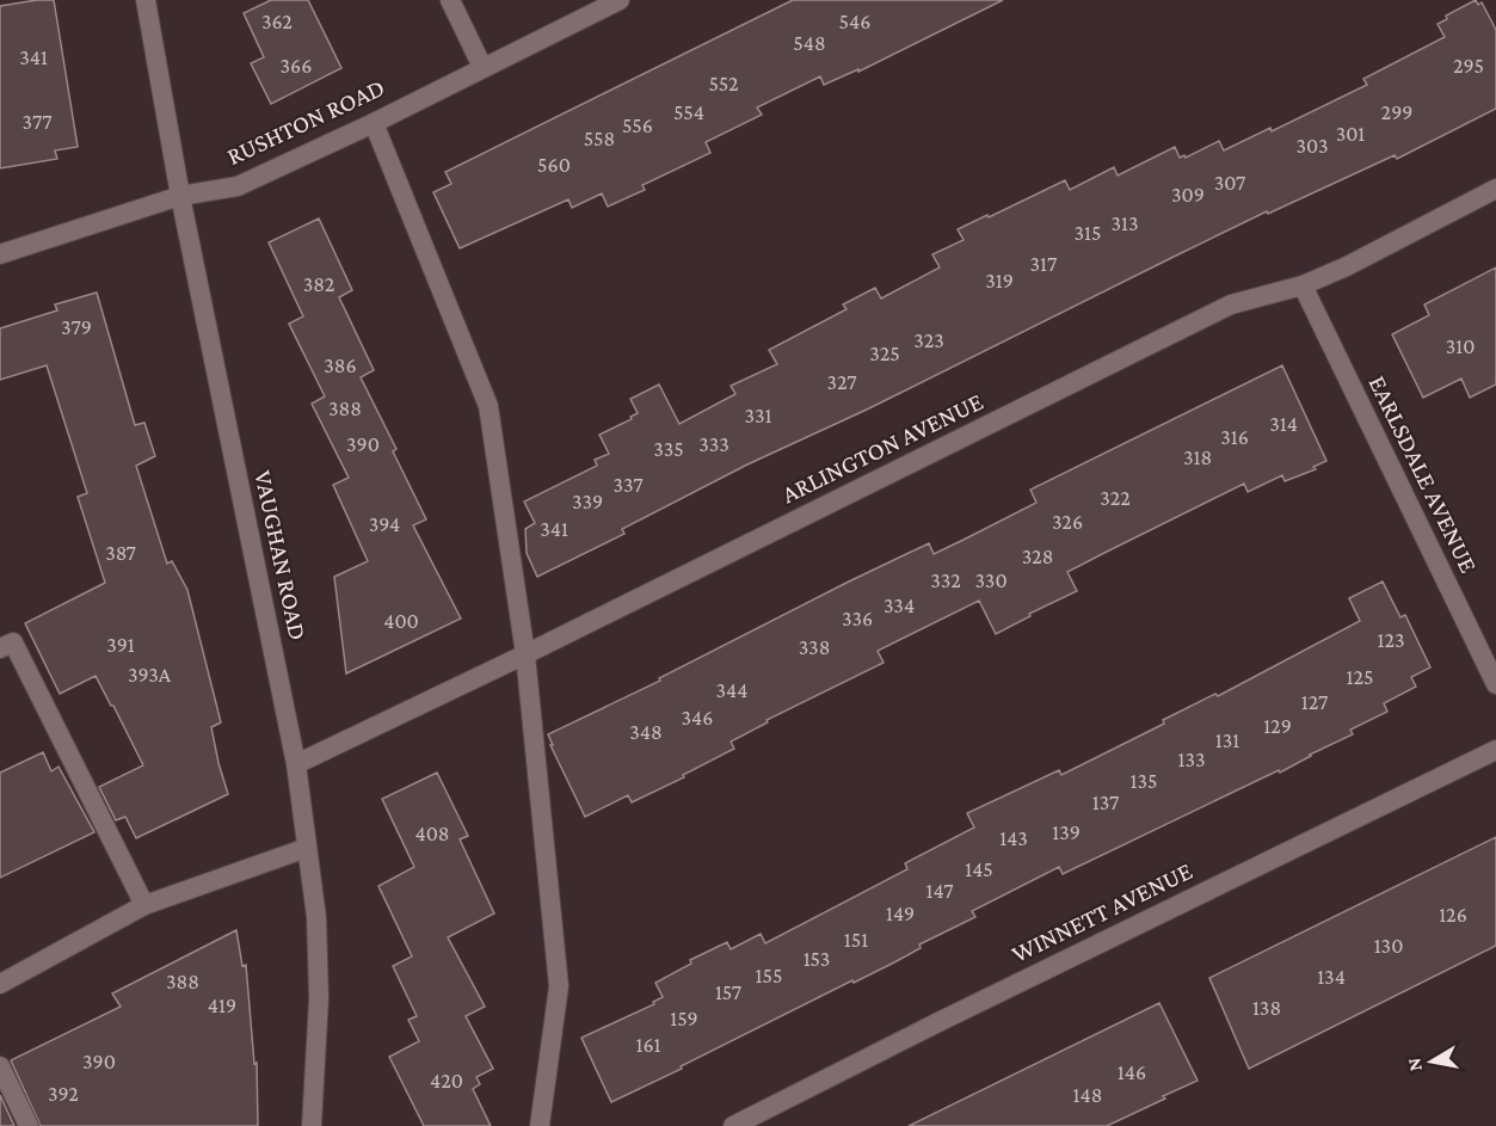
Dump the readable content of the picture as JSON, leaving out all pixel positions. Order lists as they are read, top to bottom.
{
  "streets": {
    "street": [
      "RUSHTON ROAD",
      "ARLINGTON AVENUE",
      "EARLSDALE AVENUE",
      "VAUGHAN ROAD",
      "WINNETT AVENUE"
    ]
  },
  "crossings": [
    ["RUSHTON ROAD", "VAUGHAN ROAD"],
    ["ARLINGTON AVENUE", "EARLSDALE AVENUE"],
    ["ARLINGTON AVENUE", "VAUGHAN ROAD"]
  ],
  "house_numbers": [
    "362",
    "546",
    "548",
    "341",
    "366",
    "295",
    "552",
    "554",
    "299",
    "377",
    "556",
    "301",
    "558",
    "303",
    "560",
    "307",
    "309",
    "313",
    "315",
    "317",
    "319",
    "382",
    "379",
    "323",
    "310",
    "325",
    "386",
    "327",
    "388",
    "331",
    "314",
    "316",
    "390",
    "333",
    "335",
    "318",
    "337",
    "322",
    "339",
    "326",
    "394",
    "341",
    "387",
    "328",
    "332",
    "330",
    "334",
    "336",
    "400",
    "123",
    "391",
    "338",
    "393A",
    "125",
    "344",
    "127",
    "346",
    "129",
    "348",
    "131",
    "133",
    "135",
    "137",
    "139",
    "408",
    "143",
    "145",
    "147",
    "149",
    "126",
    "151",
    "130",
    "153",
    "155",
    "134",
    "388",
    "157",
    "419",
    "138",
    "159",
    "161",
    "390",
    "146",
    "420",
    "392",
    "148"
  ],
  "north": "left"
}
